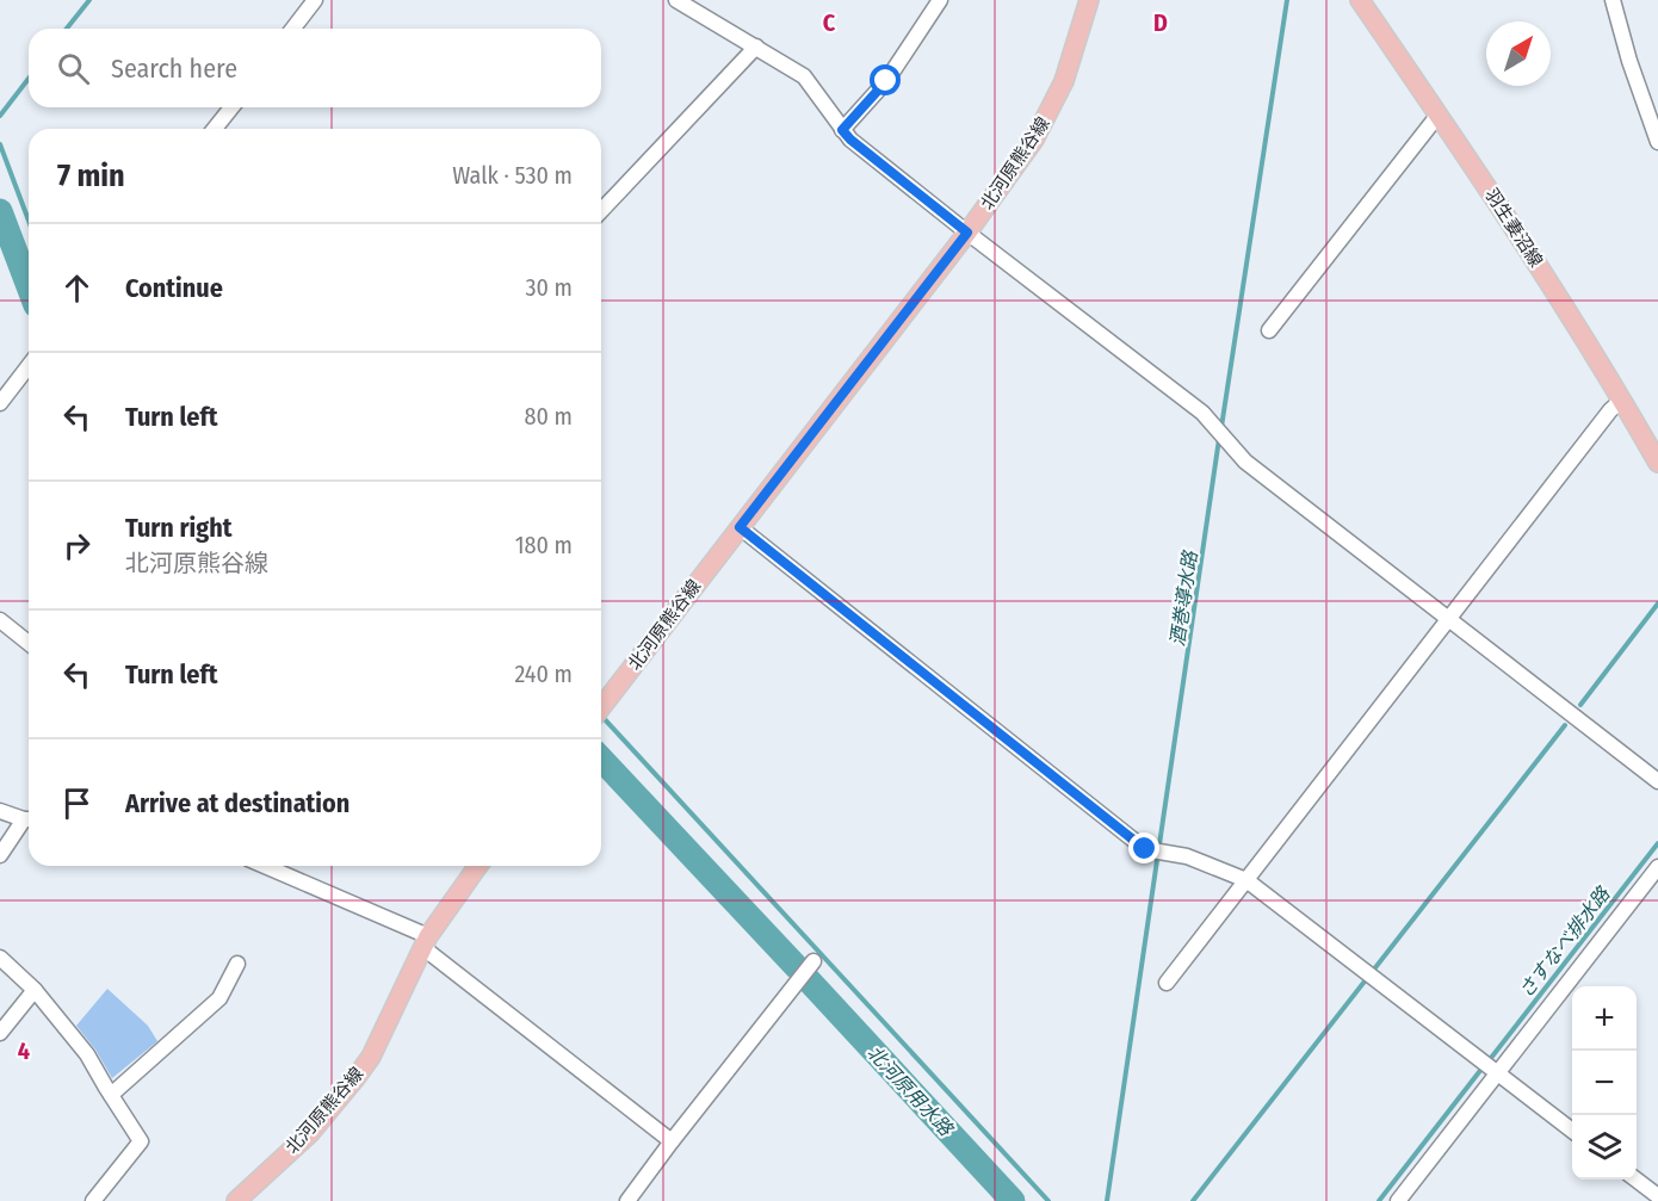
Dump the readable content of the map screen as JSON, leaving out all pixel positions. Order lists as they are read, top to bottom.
{
  "streets": {
    "main road": ["北河原熊谷線", "羽生妻沼線"]
  },
  "water": ["酒巻導水路", "さすなべ排水路", "北河原用水路"],
  "north": "top right",
  "page": {
    "search": "Search here",
    "heading": ["7 min", "Walk · 530 m"],
    "list": [
      ["Continue", "30 m"],
      ["Turn left", "80 m"],
      ["Turn right", "北河原熊谷線", "180 m"],
      ["Turn left", "240 m"],
      "Arrive at destination"
    ],
    "map_buttons": ["+", "−"]
  },
  "grid": {
    "columns": ["C", "D"],
    "rows": ["4"]
  }
}
